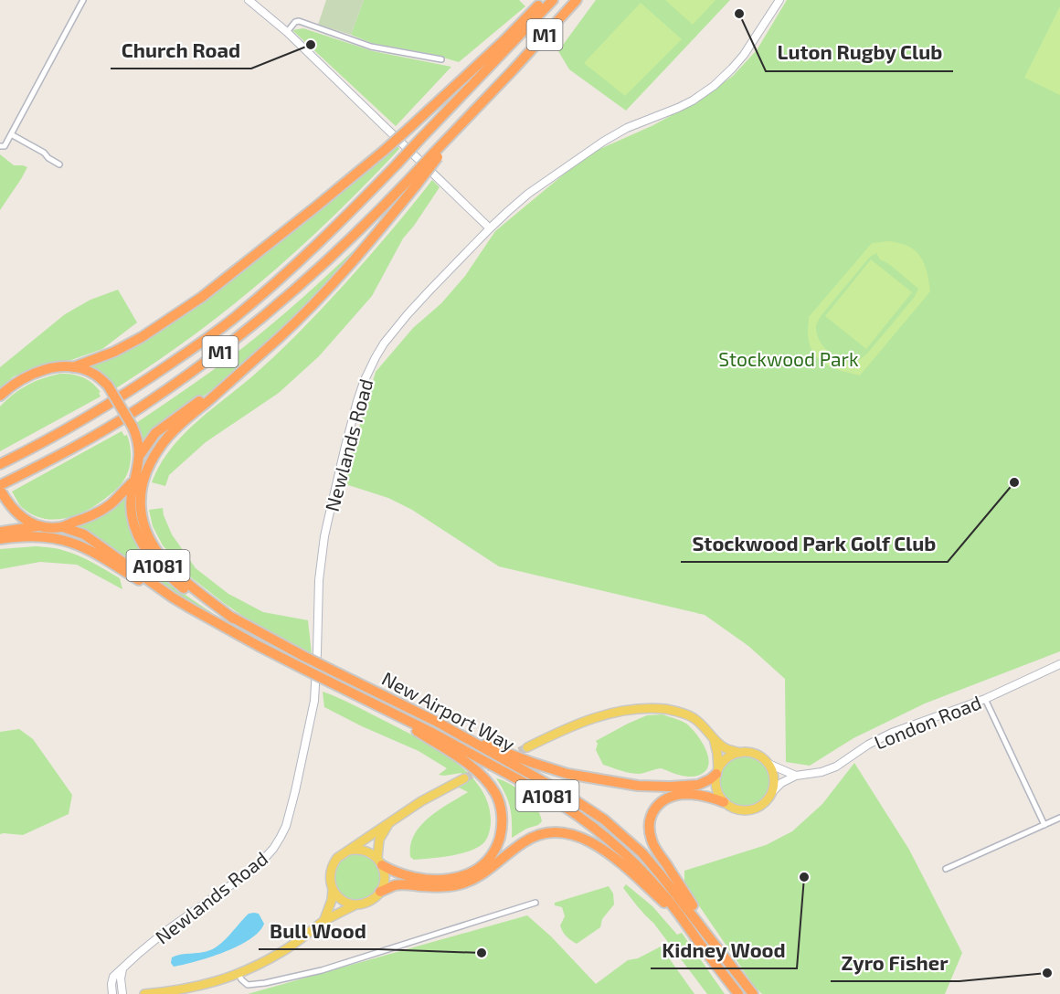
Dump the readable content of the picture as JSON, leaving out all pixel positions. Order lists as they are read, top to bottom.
{
  "streets": {
    "highway": ["M1", "A1081", "New Airport Way"],
    "street": ["Newlands Road", "London Road"]
  },
  "crossings": [
    ["A1081", "New Airport Way"],
    ["A1081", "London Road"]
  ],
  "parks": ["Stockwood Park"],
  "places": [
    "Luton Rugby Club",
    "Church Road",
    "Stockwood Park Golf Club",
    "Kidney Wood",
    "Bull Wood",
    "Zyro Fisher"
  ]
}
